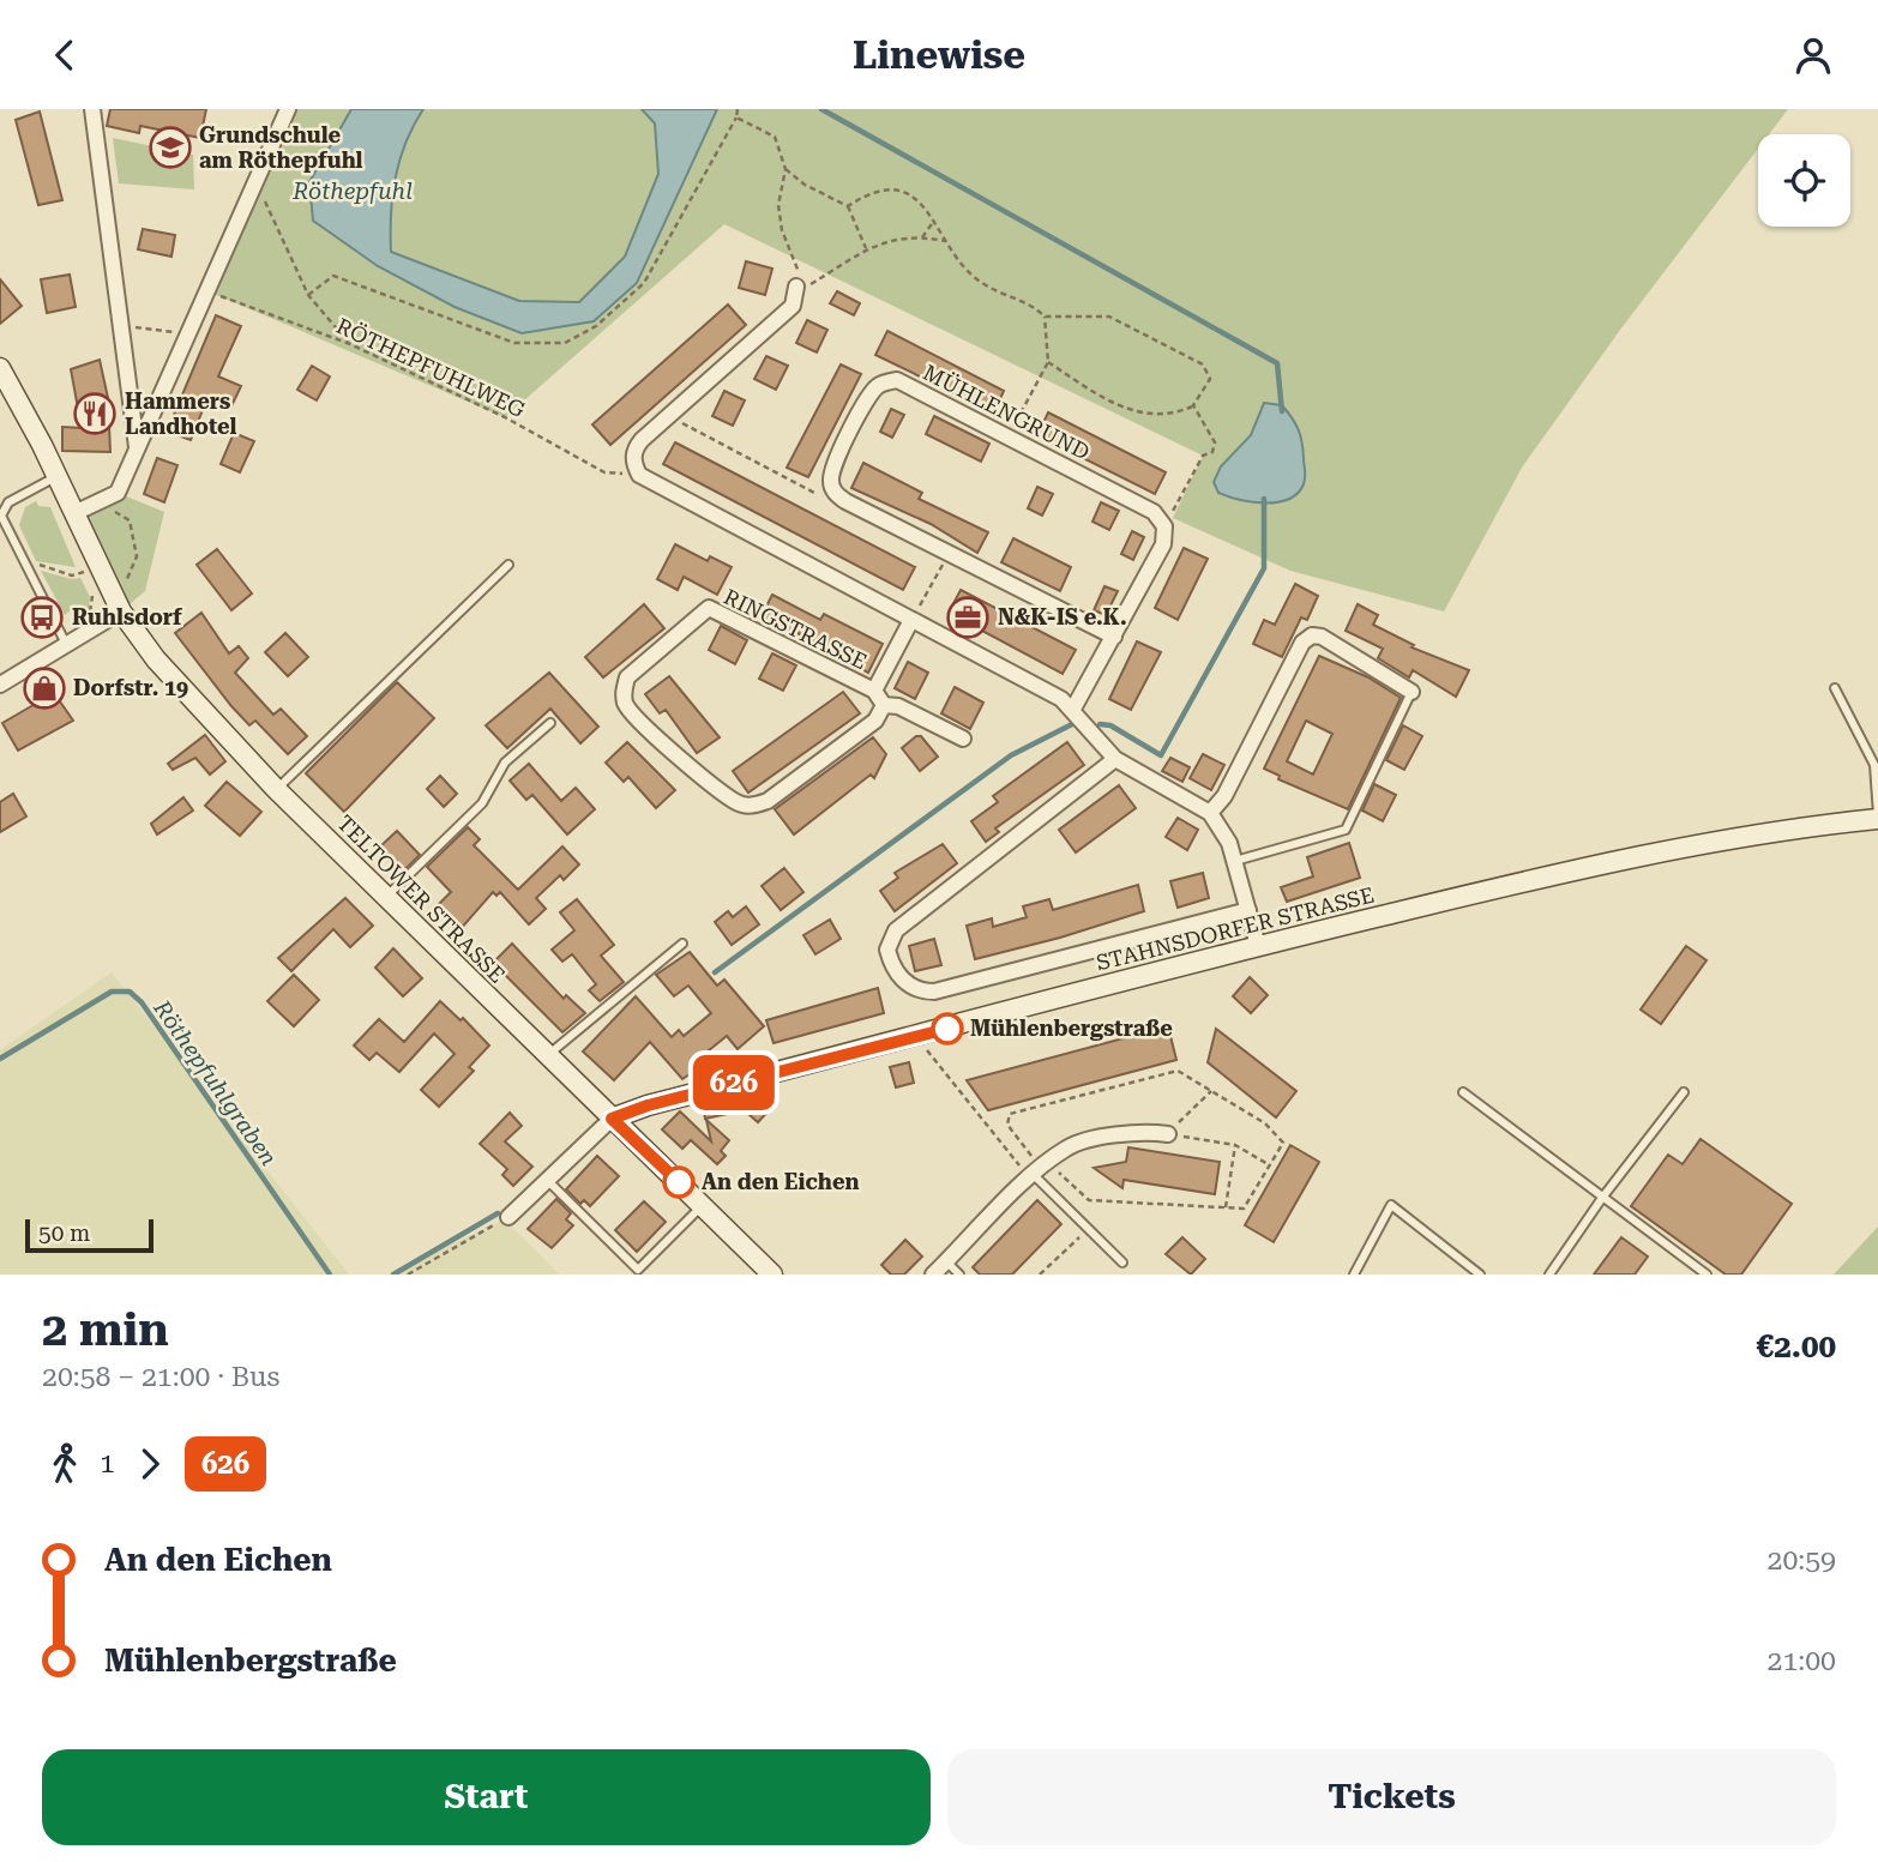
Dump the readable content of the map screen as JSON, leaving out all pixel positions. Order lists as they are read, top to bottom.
{
  "streets": {
    "street": [
      "MÜHLENGRUND",
      "RINGSTRASSE",
      "TELTOWER STRASSE",
      "STAHNSDORFER STRASSE"
    ],
    "path": ["RÖTHEPFUHLWEG"]
  },
  "crossings": [
    ["TELTOWER STRASSE", "STAHNSDORFER STRASSE"]
  ],
  "water": ["Röthepfuhl", "Röthepfuhlgraben"],
  "places": {
    "school or university": ["Grundschule am Röthepfuhl"],
    "restaurant": ["Hammers Landhotel"],
    "bus stop": ["Ruhlsdorf"],
    "office": ["N&K-IS e.K."],
    "shop": ["Dorfstr. 19"],
    "other": ["Mühlenbergstraße", "An den Eichen"]
  },
  "lines": ["bus line 626"],
  "scale_bar": "50 m",
  "page": {
    "header": "Linewise",
    "on_map": "626",
    "scale": "50 m",
    "heading": ["2 min", "20:58 – 21:00 · Bus", "€2.00"],
    "legs": ["1", "626"],
    "list": [
      {
        "name": "An den Eichen",
        "value": "20:59"
      },
      {
        "name": "Mühlenbergstraße",
        "value": "21:00"
      }
    ],
    "buttons": ["Start", "Tickets"]
  }
}
